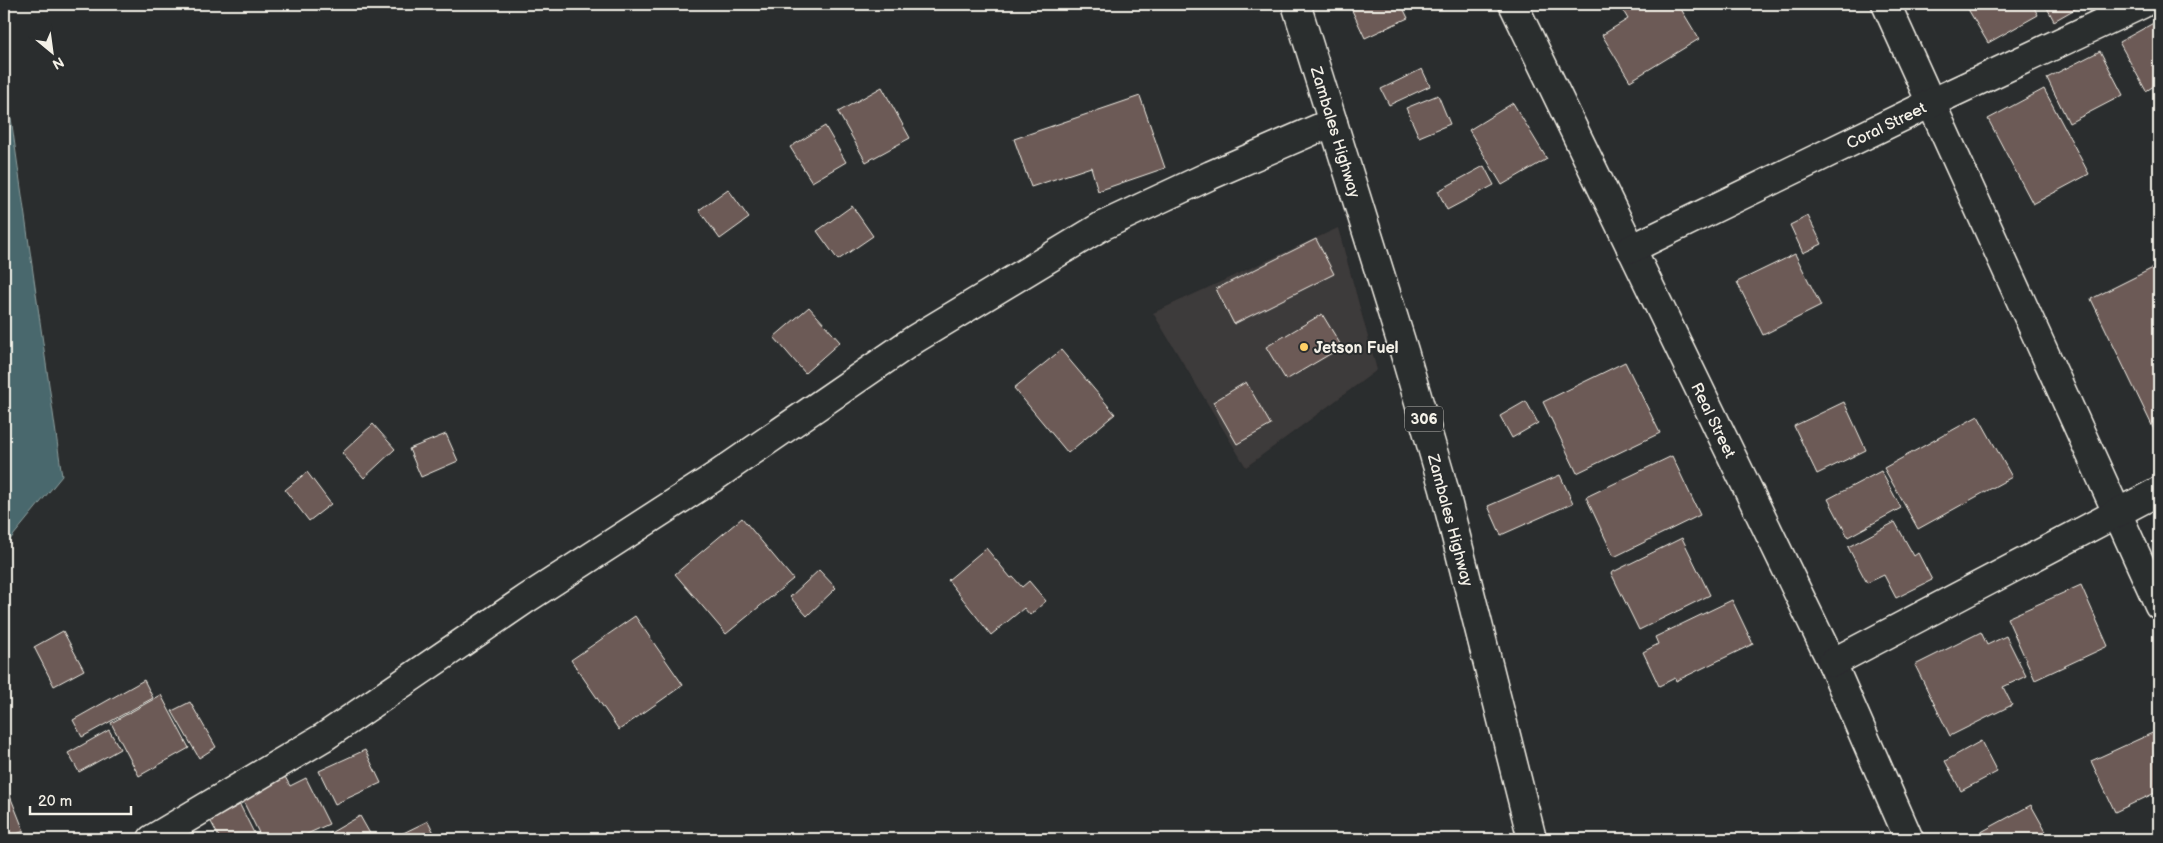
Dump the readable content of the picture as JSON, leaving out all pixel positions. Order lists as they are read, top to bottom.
{
  "streets": {
    "street": [
      "Coral Street",
      "Zambales Highway",
      "306",
      "Real Street"
    ]
  },
  "crossings": [
    ["Coral Street", "Real Street"]
  ],
  "places": ["Jetson Fuel"],
  "scale_bar": "20 m",
  "north": "bottom right"
}
